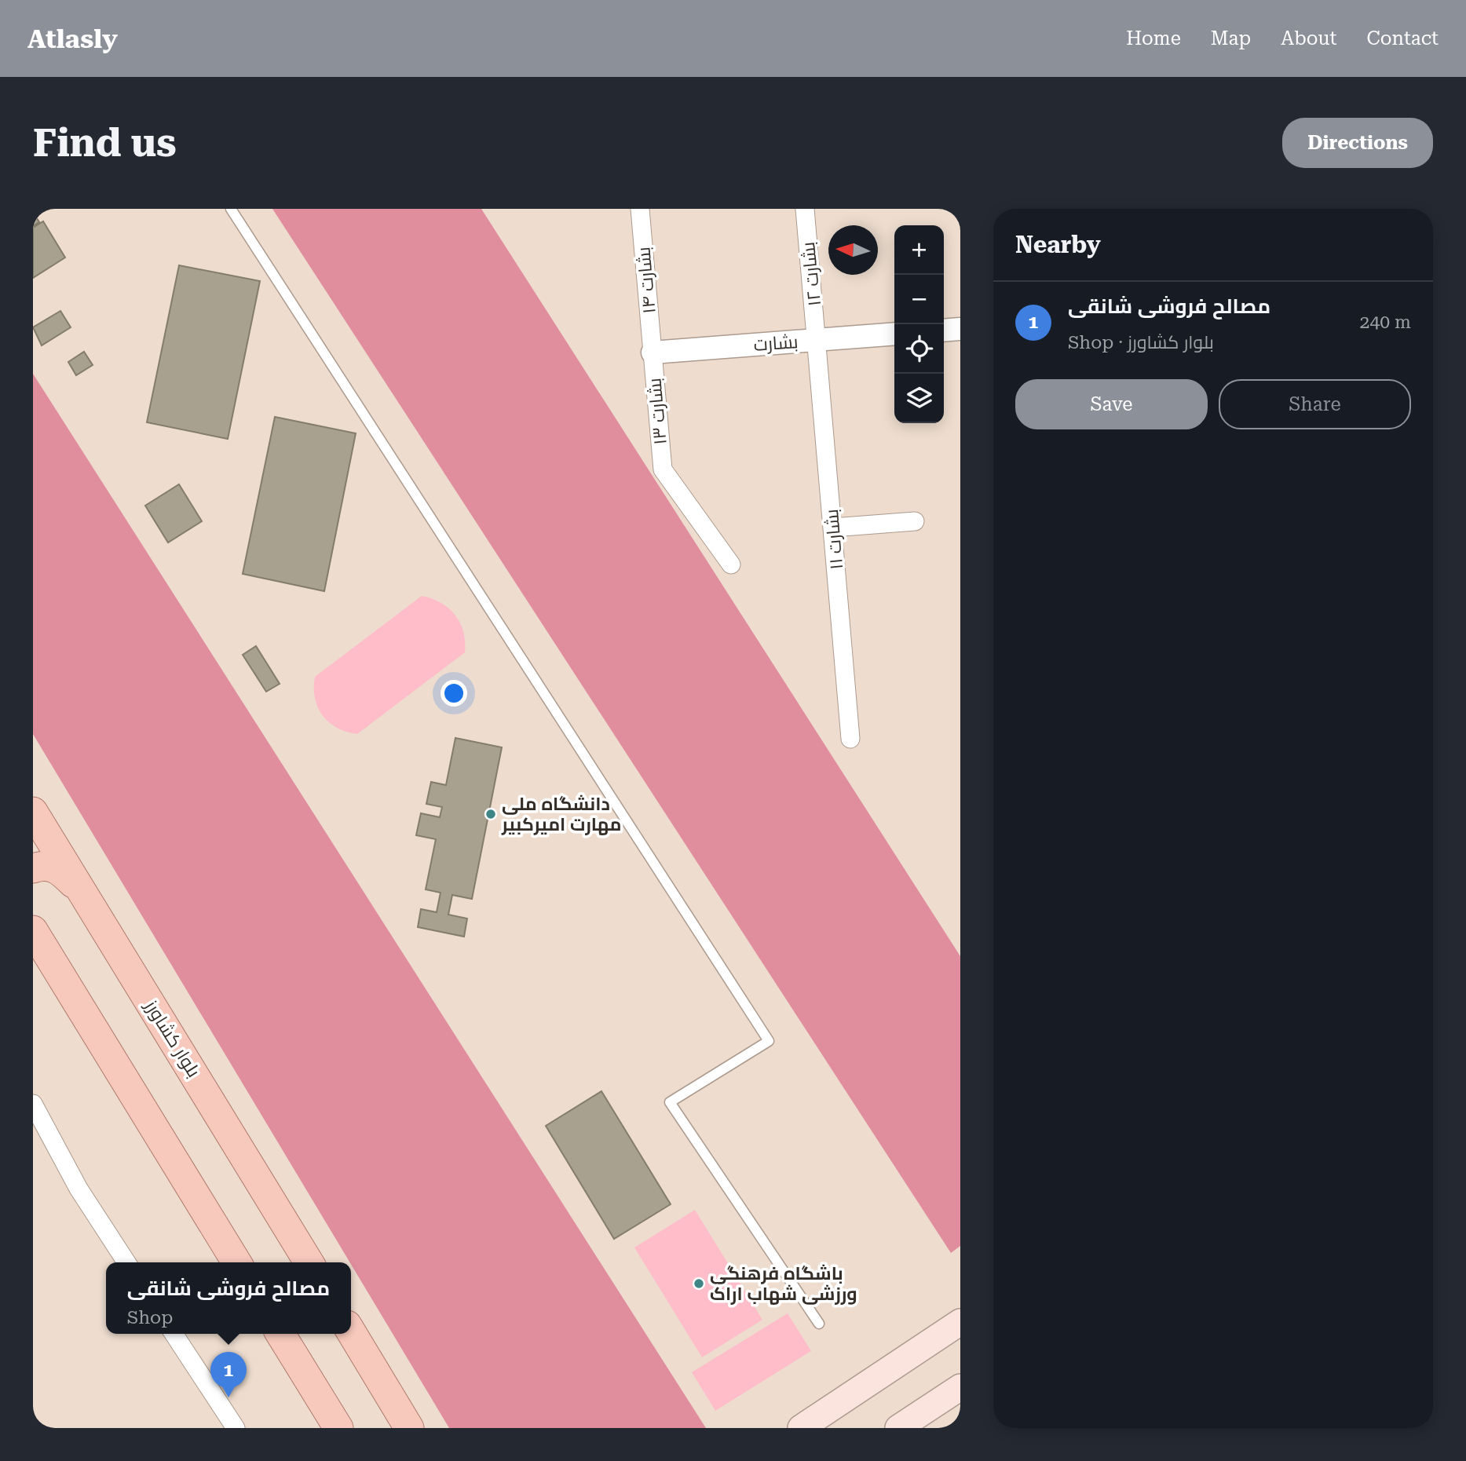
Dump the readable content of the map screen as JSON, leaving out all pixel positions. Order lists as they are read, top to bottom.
{
  "streets": {
    "main road": ["بلوار کشاورز"],
    "street": [
      "بشارت ۱۲",
      "بشارت ۱۴",
      "بشارت",
      "بشارت ۱۳",
      "بشارت ۱۱"
    ]
  },
  "crossings": [
    ["بشارت ۱۲", "بشارت"],
    ["بشارت ۱۲", "بشارت ۱۱"],
    ["بشارت ۱۴", "بشارت"],
    ["بشارت ۱۴", "بشارت ۱۳"],
    ["بشارت", "بشارت ۱۳"],
    ["بشارت", "بشارت ۱۱"]
  ],
  "places": ["دانشگاه ملی مهارت امیرکبیر", "باشگاه فرهنگی ورزشی شهاب اراک"],
  "north": "left",
  "page": {
    "header": "Atlasly",
    "nav": [
      "Home",
      "Map",
      "About",
      "Contact"
    ],
    "buttons": [
      "Directions",
      ["Save", "Share"]
    ],
    "title": "Find us",
    "heading": "Nearby",
    "map_buttons": ["+", "−"],
    "list": [
      {
        "mark": "1",
        "name": "مصالح فروشی شانقی",
        "note": "Shop · بلوار کشاورز",
        "value": "240 m"
      }
    ],
    "popup": ["مصالح فروشی شانقی", "Shop"],
    "pins": "1"
  }
}
